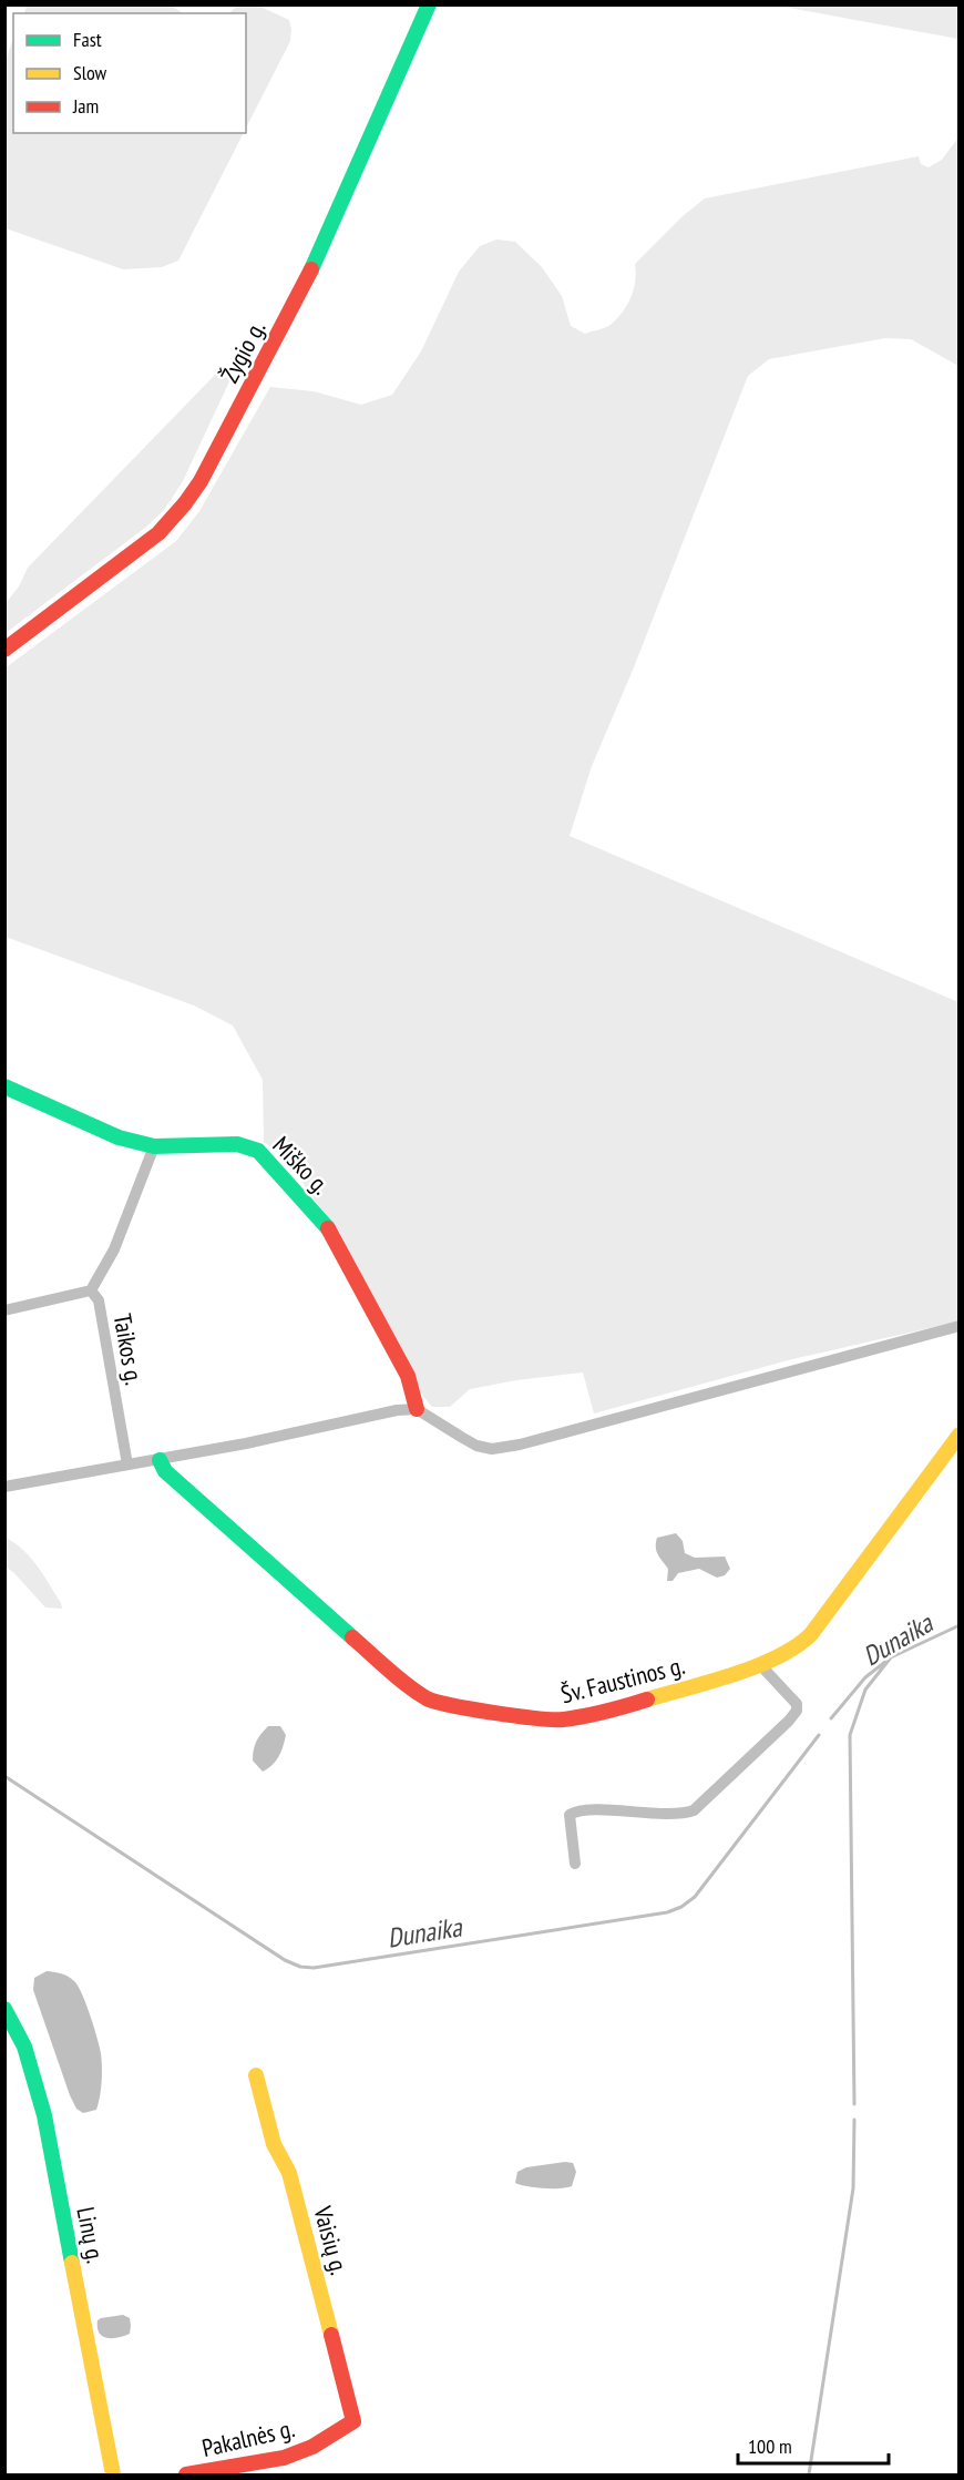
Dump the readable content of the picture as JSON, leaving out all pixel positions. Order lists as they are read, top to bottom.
{
  "streets": {
    "street": [
      "Žygio g.",
      "Miško g.",
      "Taikos g.",
      "Šv. Faustinos g.",
      "Linų g.",
      "Vaisių g.",
      "Pakalnės g."
    ]
  },
  "crossings": [
    ["Vaisių g.", "Pakalnės g."]
  ],
  "water": ["Dunaika"],
  "legend": ["Fast", "Slow", "Jam"],
  "scale_bar": "100 m"
}
